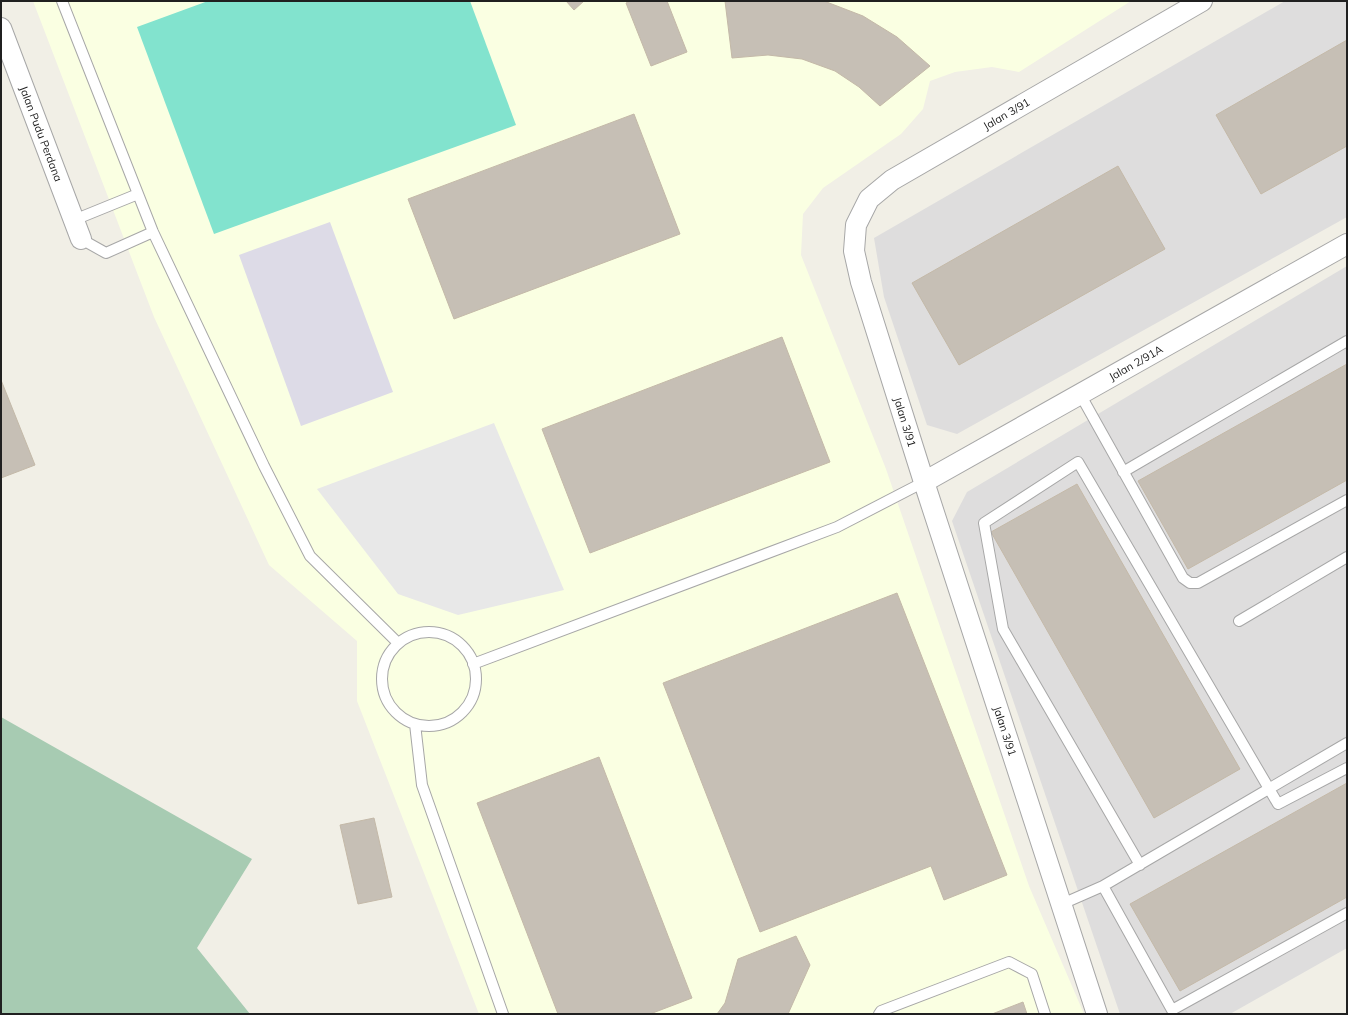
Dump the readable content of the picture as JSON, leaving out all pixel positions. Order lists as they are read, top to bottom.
{
  "streets": {
    "street": ["Jalan 3/91", "Jalan Pudu Perdana", "Jalan 2/91A"]
  },
  "crossings": [
    ["Jalan 3/91", "Jalan 2/91A"]
  ]
}
